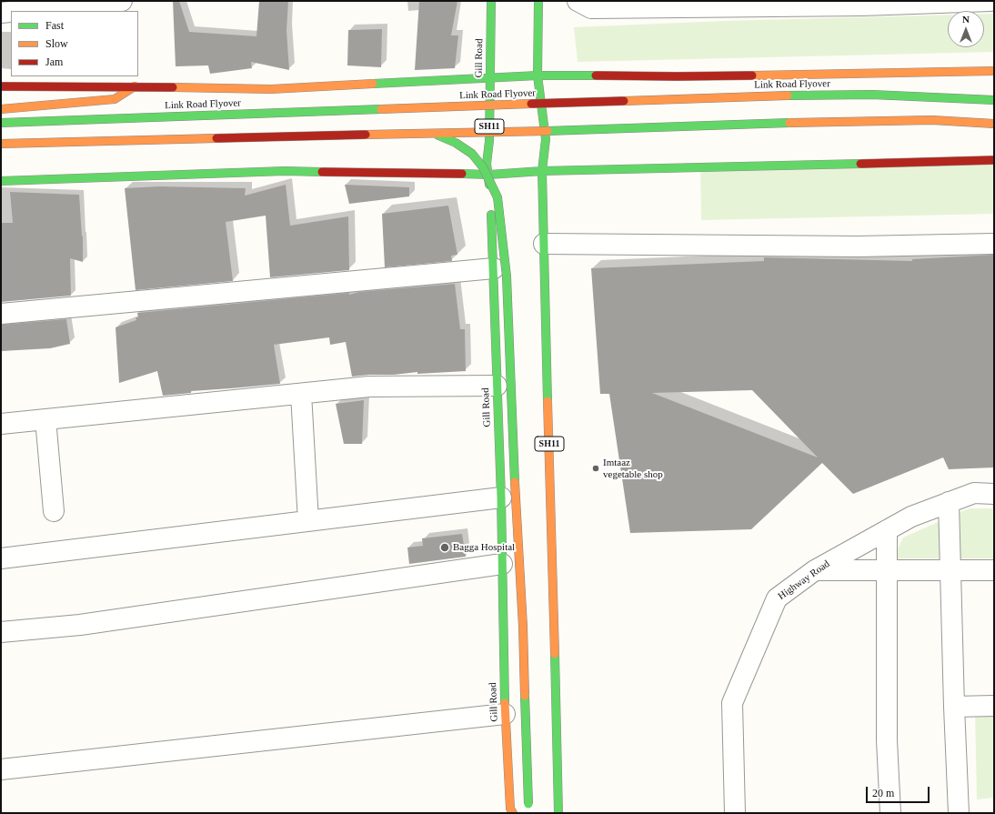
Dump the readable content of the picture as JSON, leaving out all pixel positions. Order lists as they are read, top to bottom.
{
  "streets": {
    "main road": ["Gill Road", "Link Road Flyover", "SH11"],
    "street": ["Highway Road"]
  },
  "places": ["Imtaaz vegetable shop", "Bagga Hospital"],
  "legend": ["Fast", "Slow", "Jam"],
  "scale_bar": "20 m",
  "north": "top"
}
